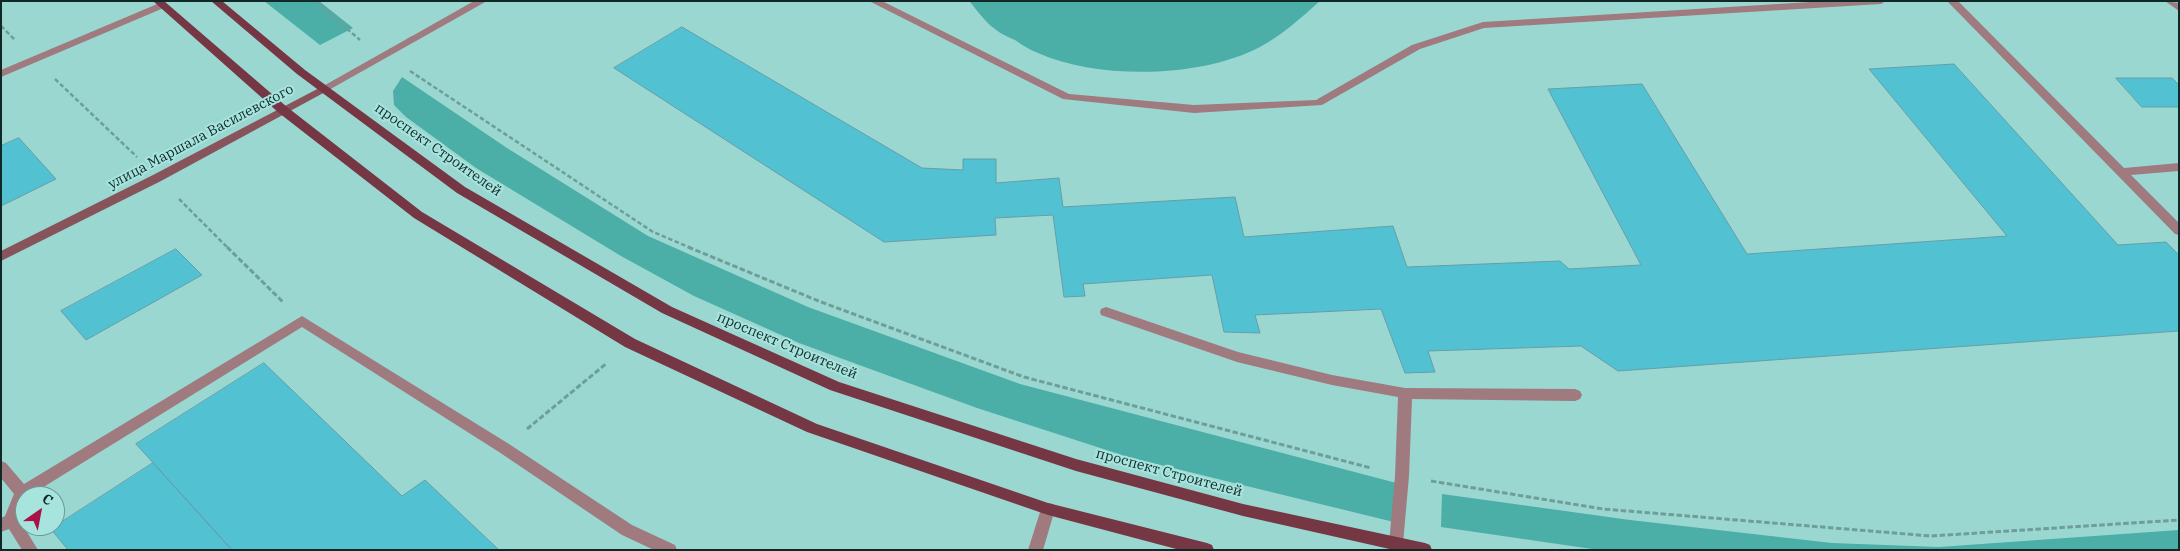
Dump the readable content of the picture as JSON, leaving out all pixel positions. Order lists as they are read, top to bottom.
{
  "streets": {
    "main road": ["проспект Строителей"],
    "street": ["улица Маршала Василевского"]
  },
  "crossings": [
    ["улица Маршала Василевского", "проспект Строителей"]
  ],
  "north": "top right"
}
